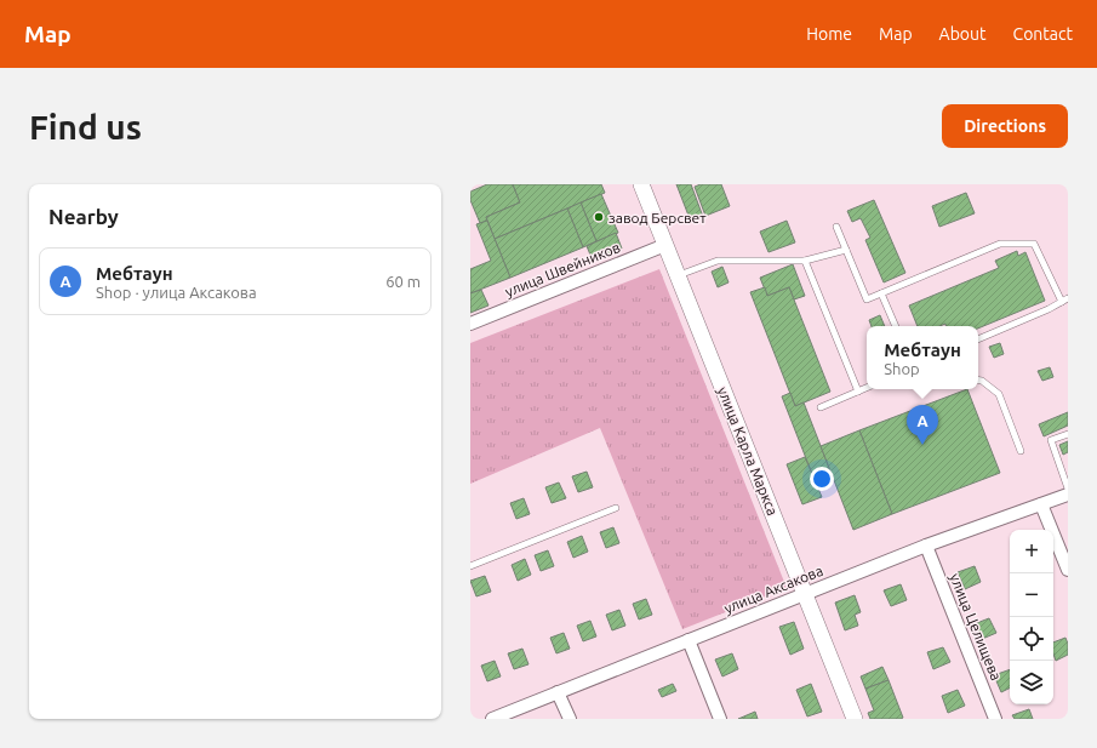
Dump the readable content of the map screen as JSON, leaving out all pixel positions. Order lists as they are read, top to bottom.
{
  "streets": {
    "main road": ["улица Карла Маркса"],
    "street": ["улица Швейников", "улица Аксакова", "улица Целищева"]
  },
  "crossings": [
    ["улица Швейников", "улица Карла Маркса"],
    ["улица Карла Маркса", "улица Аксакова"],
    ["улица Аксакова", "улица Целищева"]
  ],
  "places": ["завод Берсвет"],
  "page": {
    "header": "Map",
    "nav": [
      "Home",
      "Map",
      "About",
      "Contact"
    ],
    "buttons": "Directions",
    "title": "Find us",
    "heading": "Nearby",
    "list": [
      {
        "mark": "A",
        "name": "Мебтаун",
        "note": "Shop · улица Аксакова",
        "value": "60 m"
      }
    ],
    "popup": ["Мебтаун", "Shop"],
    "pins": "A",
    "map_buttons": ["+", "−"]
  }
}
